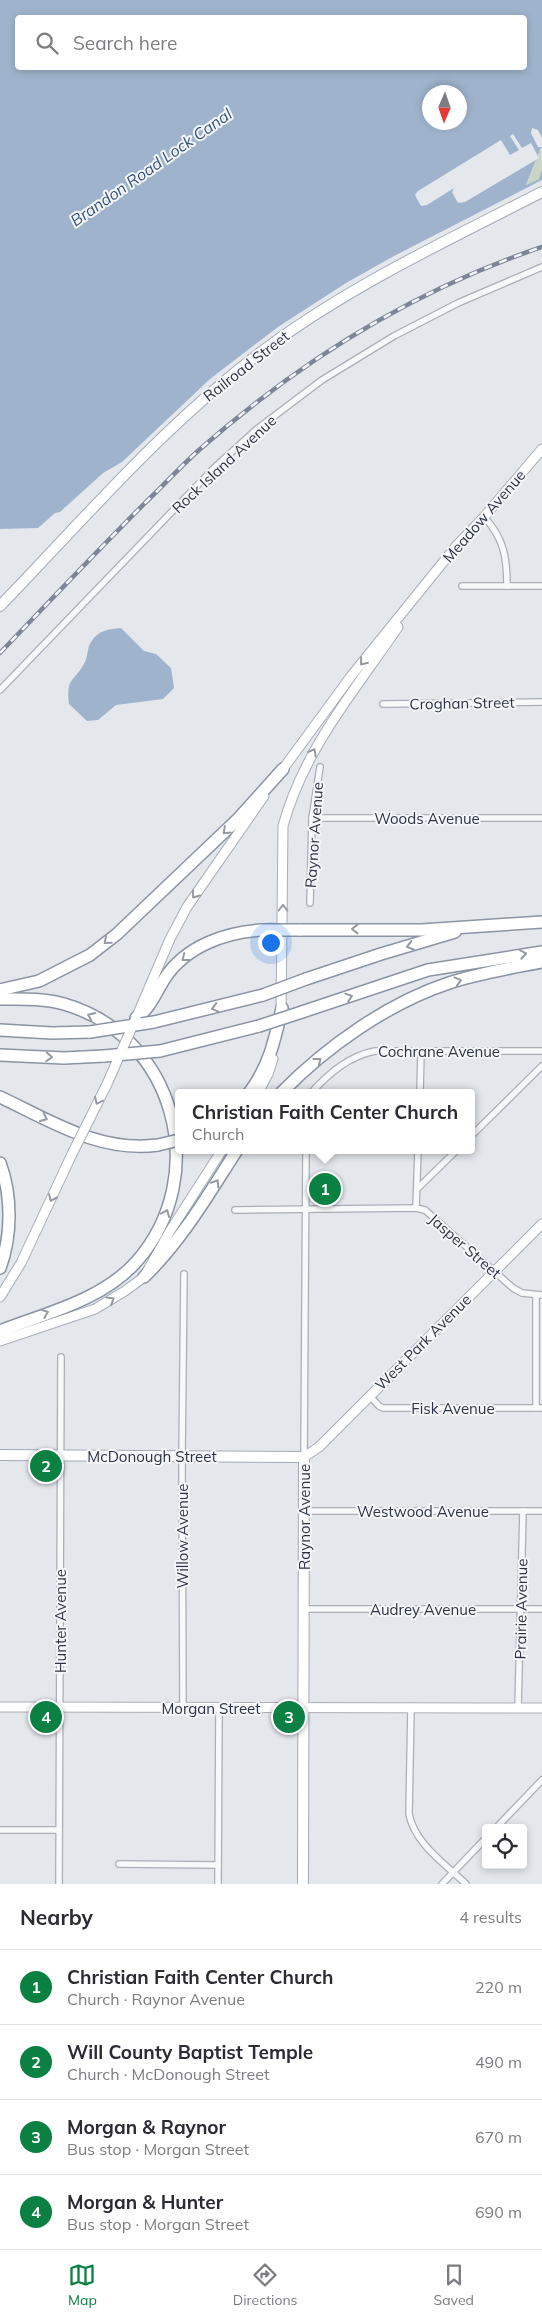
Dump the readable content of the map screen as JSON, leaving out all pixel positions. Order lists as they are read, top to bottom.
{
  "streets": {
    "main road": ["Railroad Street", "Raynor Avenue", "McDonough Street"],
    "street": [
      "Rock Island Avenue",
      "Meadow Avenue",
      "Croghan Street",
      "Woods Avenue",
      "Cochrane Avenue",
      "Jasper Street",
      "West Park Avenue",
      "Fisk Avenue",
      "Westwood Avenue",
      "Willow Avenue",
      "Audrey Avenue",
      "Prairie Avenue",
      "Hunter Avenue",
      "Morgan Street"
    ]
  },
  "crossings": [
    ["Woods Avenue", "Raynor Avenue"],
    ["Raynor Avenue", "Jasper Street"],
    ["Raynor Avenue", "West Park Avenue"],
    ["Raynor Avenue", "McDonough Street"],
    ["Raynor Avenue", "Westwood Avenue"],
    ["Raynor Avenue", "Audrey Avenue"],
    ["Raynor Avenue", "Morgan Street"],
    ["Jasper Street", "West Park Avenue"],
    ["West Park Avenue", "Fisk Avenue"],
    ["West Park Avenue", "McDonough Street"],
    ["McDonough Street", "Willow Avenue"],
    ["McDonough Street", "Hunter Avenue"],
    ["Westwood Avenue", "Prairie Avenue"],
    ["Willow Avenue", "Morgan Street"],
    ["Audrey Avenue", "Prairie Avenue"],
    ["Prairie Avenue", "Morgan Street"],
    ["Hunter Avenue", "Morgan Street"]
  ],
  "water": ["Brandon Road Lock Canal"],
  "north": "bottom",
  "page": {
    "search": "Search here",
    "popup": ["Christian Faith Center Church", "Church"],
    "pins": [
      "1",
      "2",
      "3",
      "4"
    ],
    "heading": ["Nearby", "4 results"],
    "list": [
      {
        "mark": "1",
        "name": "Christian Faith Center Church",
        "note": "Church · Raynor Avenue",
        "value": "220 m"
      },
      {
        "mark": "2",
        "name": "Will County Baptist Temple",
        "note": "Church · McDonough Street",
        "value": "490 m"
      },
      {
        "mark": "3",
        "name": "Morgan & Raynor",
        "note": "Bus stop · Morgan Street",
        "value": "670 m"
      },
      {
        "mark": "4",
        "name": "Morgan & Hunter",
        "note": "Bus stop · Morgan Street",
        "value": "690 m"
      }
    ],
    "nav": ["Map", "Directions", "Saved"]
  }
}
